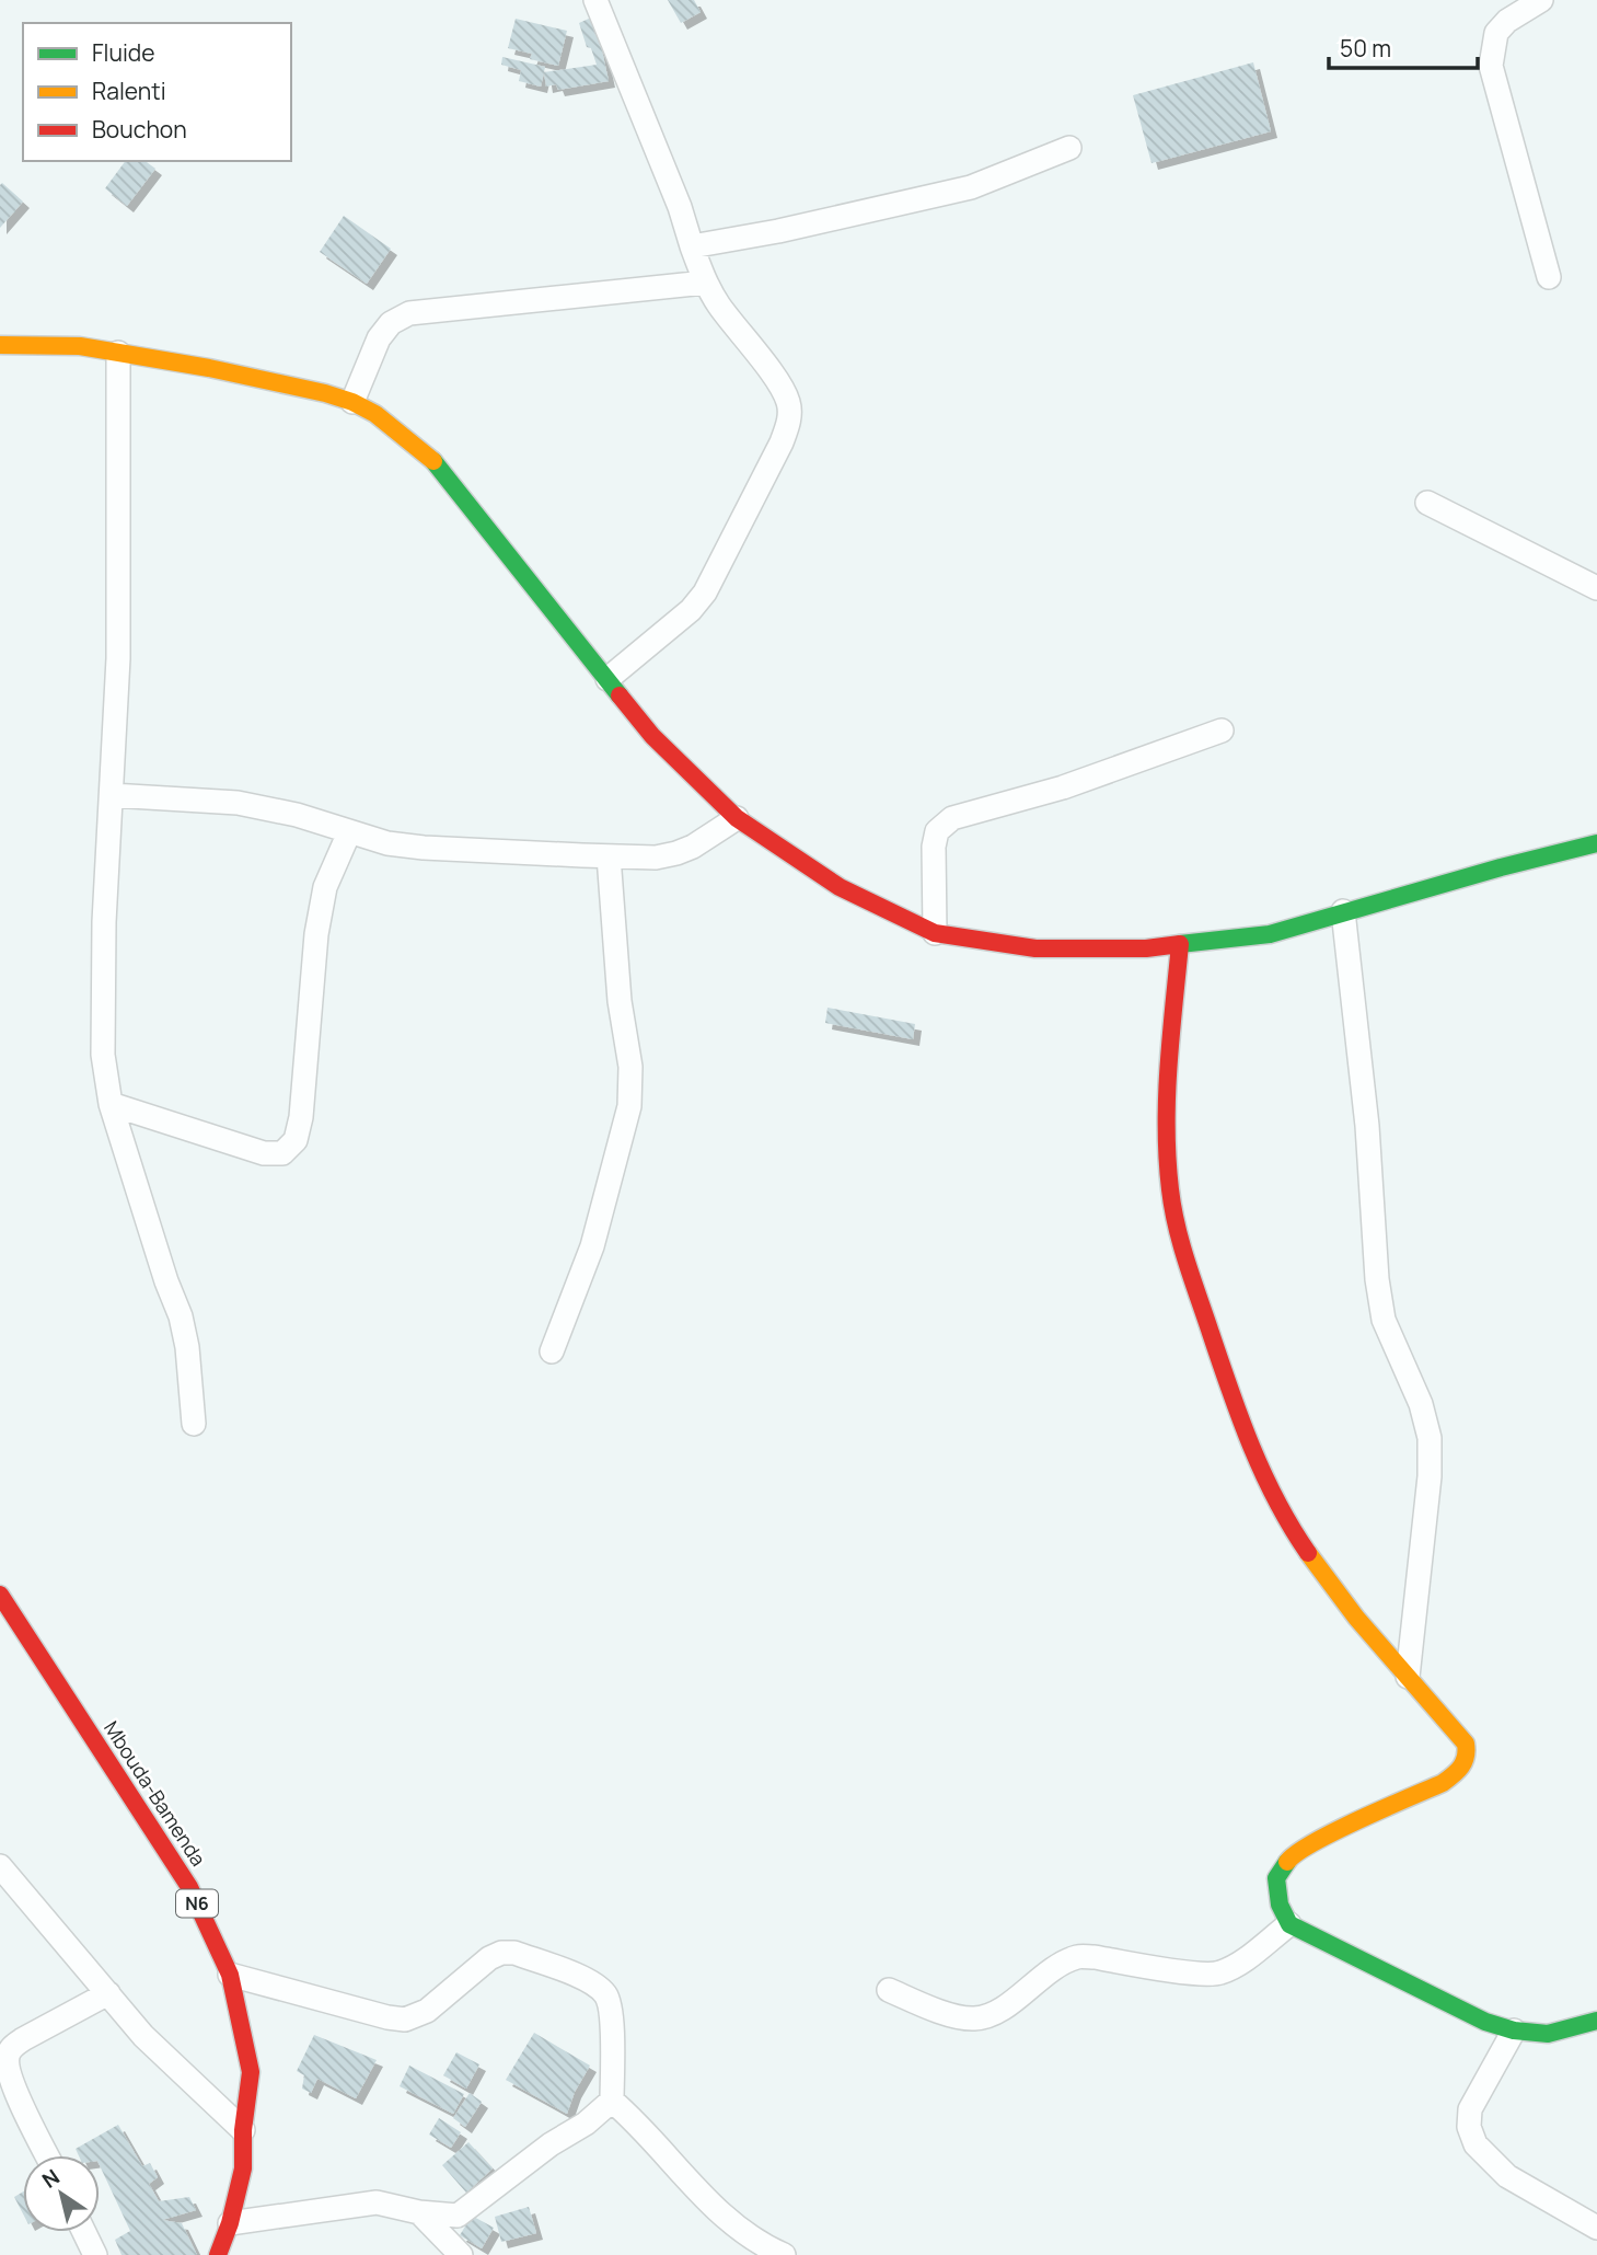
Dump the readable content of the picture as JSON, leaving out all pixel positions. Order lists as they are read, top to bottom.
{
  "streets": {
    "main road": ["Mbouda-Bamenda", "N6"]
  },
  "legend": ["Fluide", "Ralenti", "Bouchon"],
  "scale_bar": "50 m",
  "north": "top left"
}
